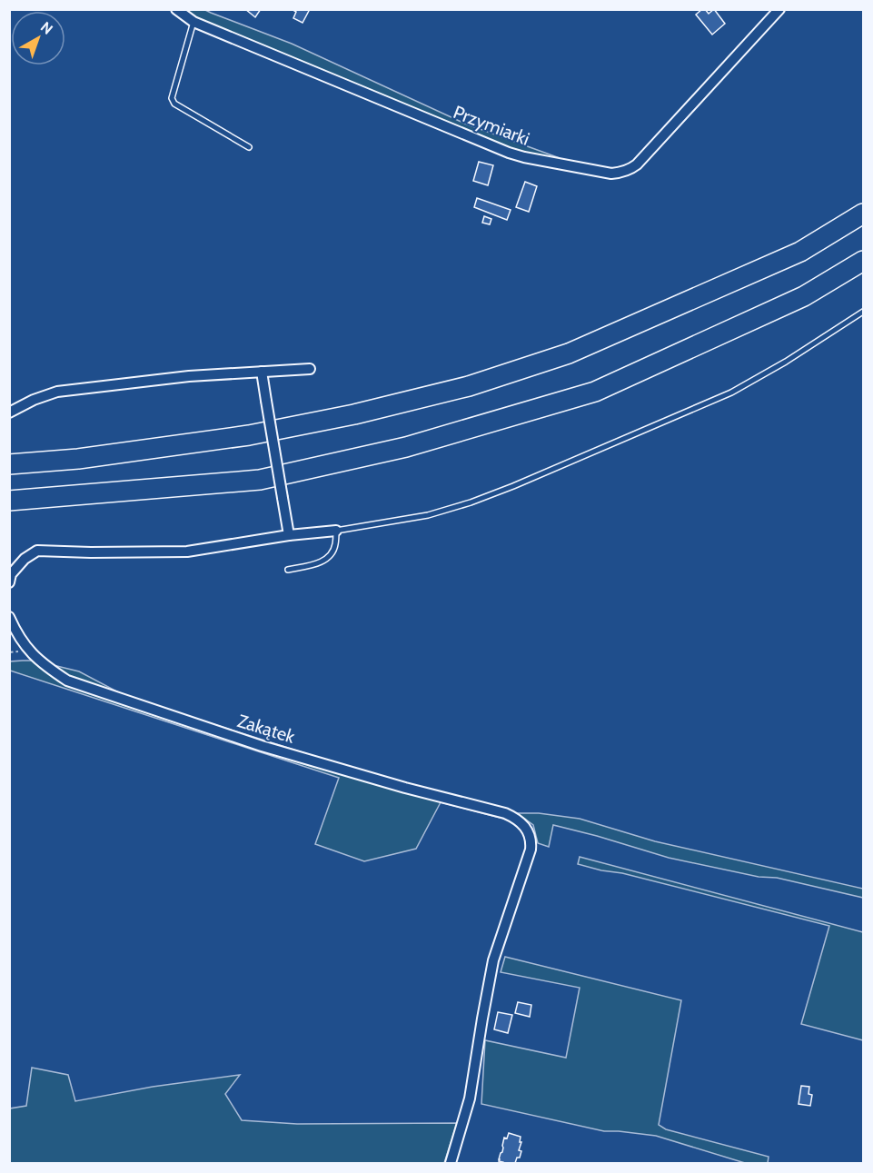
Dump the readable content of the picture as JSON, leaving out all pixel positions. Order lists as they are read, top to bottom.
{
  "streets": {
    "street": ["Przymiarki", "Zakątek"]
  },
  "north": "top right"
}
